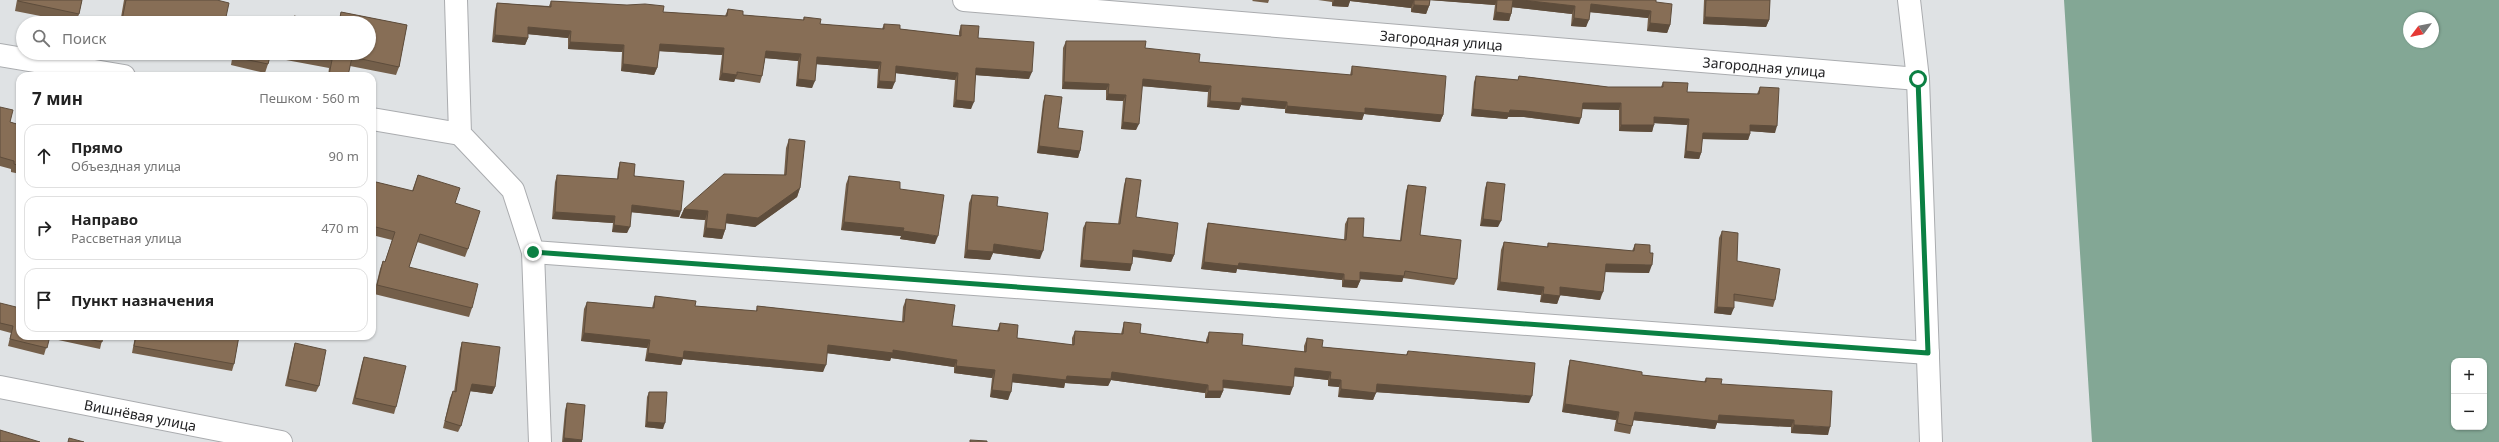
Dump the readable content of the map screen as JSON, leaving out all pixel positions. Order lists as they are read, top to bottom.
{
  "streets": {
    "street": ["Загородная улица", "Вишнёвая улица"]
  },
  "north": "bottom left",
  "page": {
    "search": "Поиск",
    "heading": ["7 мин", "Пешком · 560 m"],
    "list": [
      ["Прямо", "Объездная улица", "90 m"],
      ["Направо", "Рассветная улица", "470 m"],
      "Пункт назначения"
    ],
    "map_buttons": ["+", "−"]
  }
}
